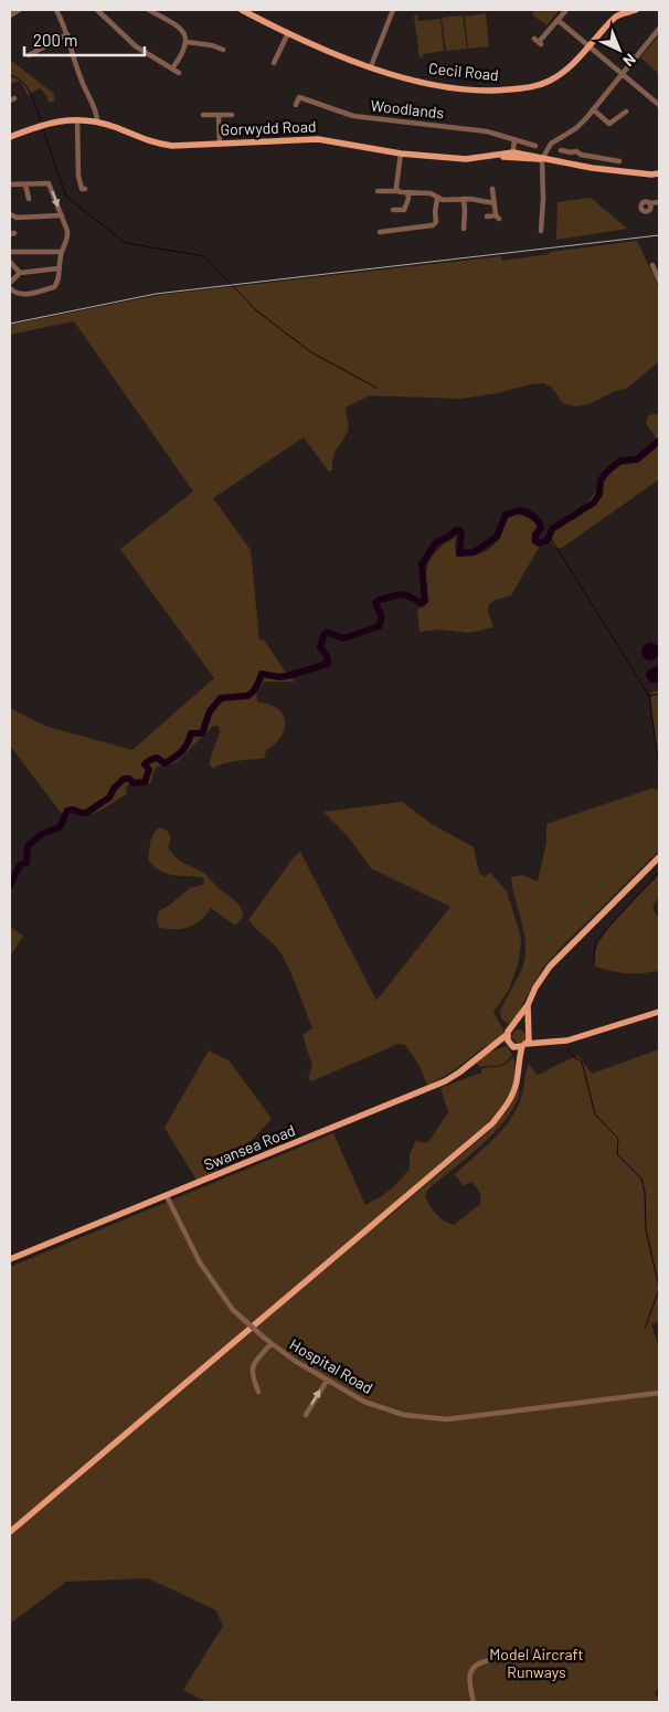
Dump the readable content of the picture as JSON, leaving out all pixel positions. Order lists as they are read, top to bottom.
{
  "streets": {
    "main road": ["Cecil Road", "Gorwydd Road", "Swansea Road"],
    "street": ["Woodlands", "Hospital Road"]
  },
  "crossings": [
    ["Swansea Road", "Hospital Road"]
  ],
  "parks": ["Model Aircraft Runways"],
  "scale_bar": "200 m",
  "north": "bottom right"
}
